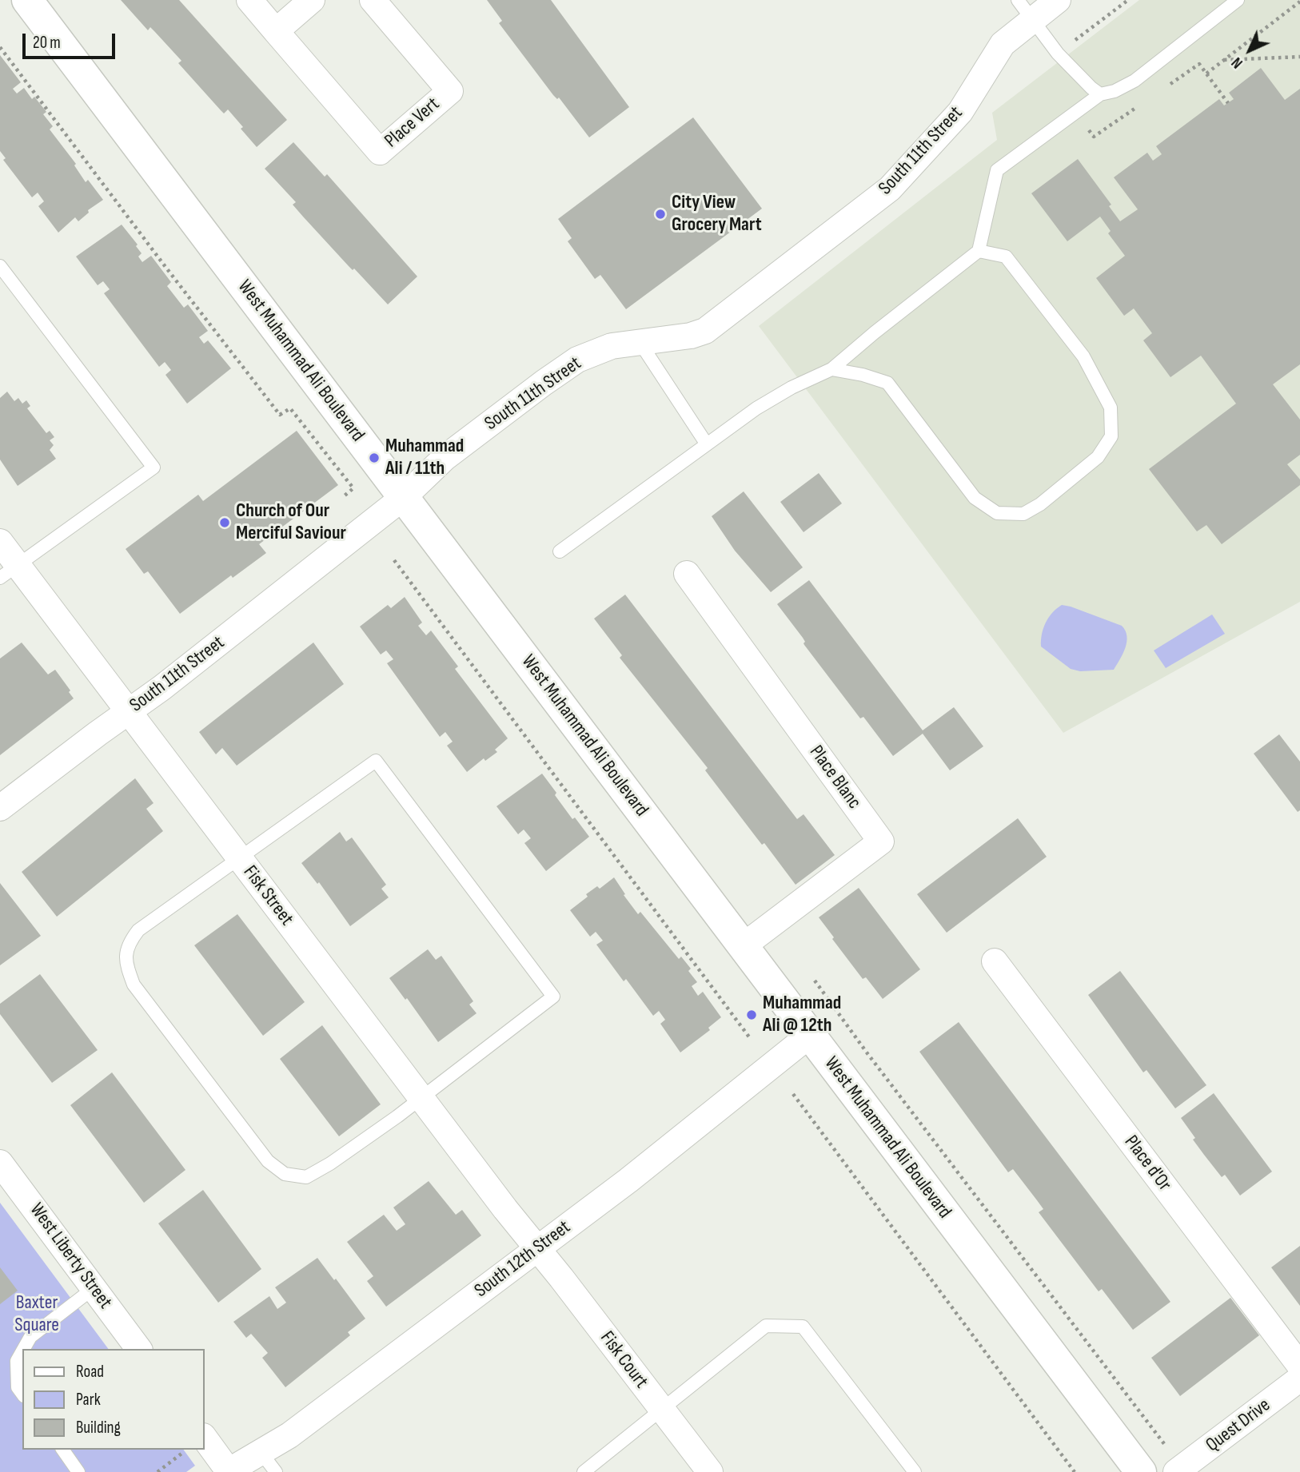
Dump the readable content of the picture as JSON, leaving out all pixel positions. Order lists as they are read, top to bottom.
{
  "streets": {
    "main road": ["West Muhammad Ali Boulevard"],
    "street": [
      "Place Vert",
      "South 11th Street",
      "Place Blanc",
      "Fisk Street",
      "Place d'Or",
      "West Liberty Street",
      "South 12th Street",
      "Fisk Court",
      "Quest Drive"
    ]
  },
  "crossings": [
    ["South 11th Street", "West Muhammad Ali Boulevard"],
    ["South 11th Street", "Fisk Street"],
    ["West Muhammad Ali Boulevard", "Place Blanc"],
    ["West Muhammad Ali Boulevard", "South 12th Street"],
    ["Fisk Street", "South 12th Street"],
    ["Fisk Street", "Fisk Court"],
    ["South 12th Street", "Fisk Court"]
  ],
  "parks": ["Baxter Square"],
  "places": [
    "City View Grocery Mart",
    "Muhammad Ali / 11th",
    "Church of Our Merciful Saviour",
    "Muhammad Ali @ 12th"
  ],
  "legend": ["Road", "Park", "Building"],
  "scale_bar": "20 m",
  "north": "bottom left"
}
